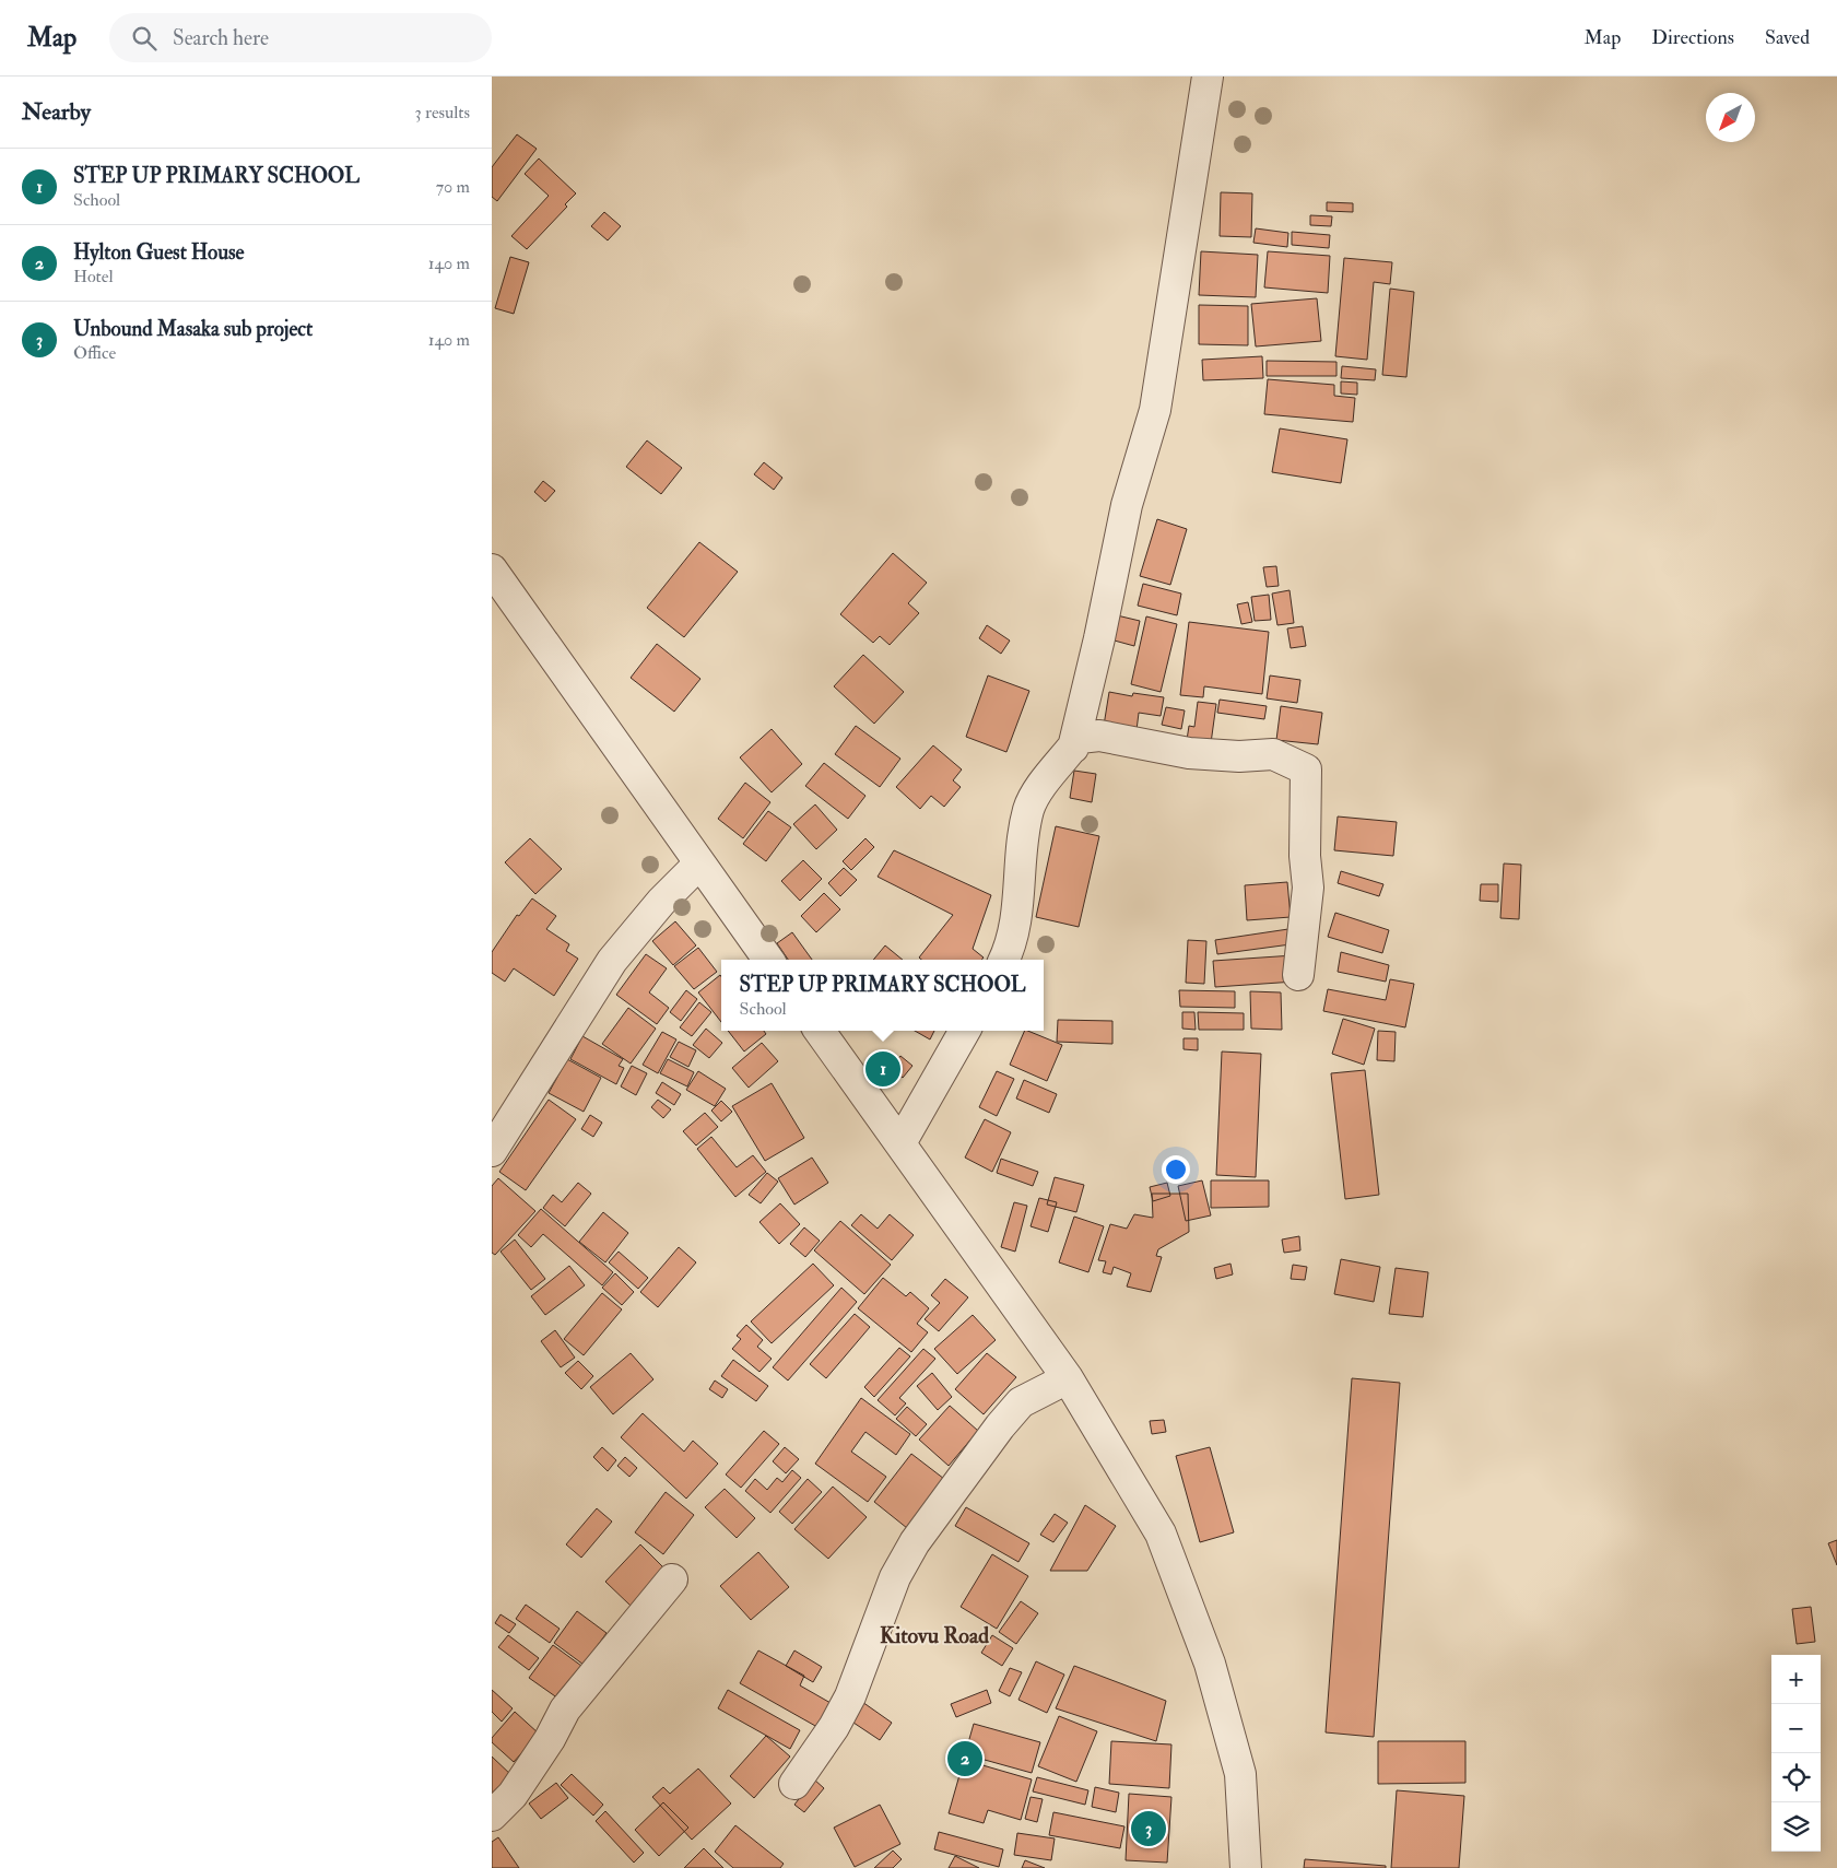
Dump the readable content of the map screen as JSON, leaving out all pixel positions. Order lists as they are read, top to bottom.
{
  "districts": ["Kitovu Road"],
  "north": "bottom left",
  "page": {
    "header": "Map",
    "search": "Search here",
    "nav": ["Map", "Directions", "Saved"],
    "heading": ["Nearby", "3 results"],
    "list": [
      {
        "mark": "1",
        "name": "STEP UP PRIMARY SCHOOL",
        "note": "School",
        "value": "70 m"
      },
      {
        "mark": "2",
        "name": "Hylton Guest House",
        "note": "Hotel",
        "value": "140 m"
      },
      {
        "mark": "3",
        "name": "Unbound Masaka sub project",
        "note": "Office",
        "value": "140 m"
      }
    ],
    "popup": ["STEP UP PRIMARY SCHOOL", "School"],
    "pins": ["1", "2", "3"],
    "map_buttons": ["+", "−"]
  }
}
